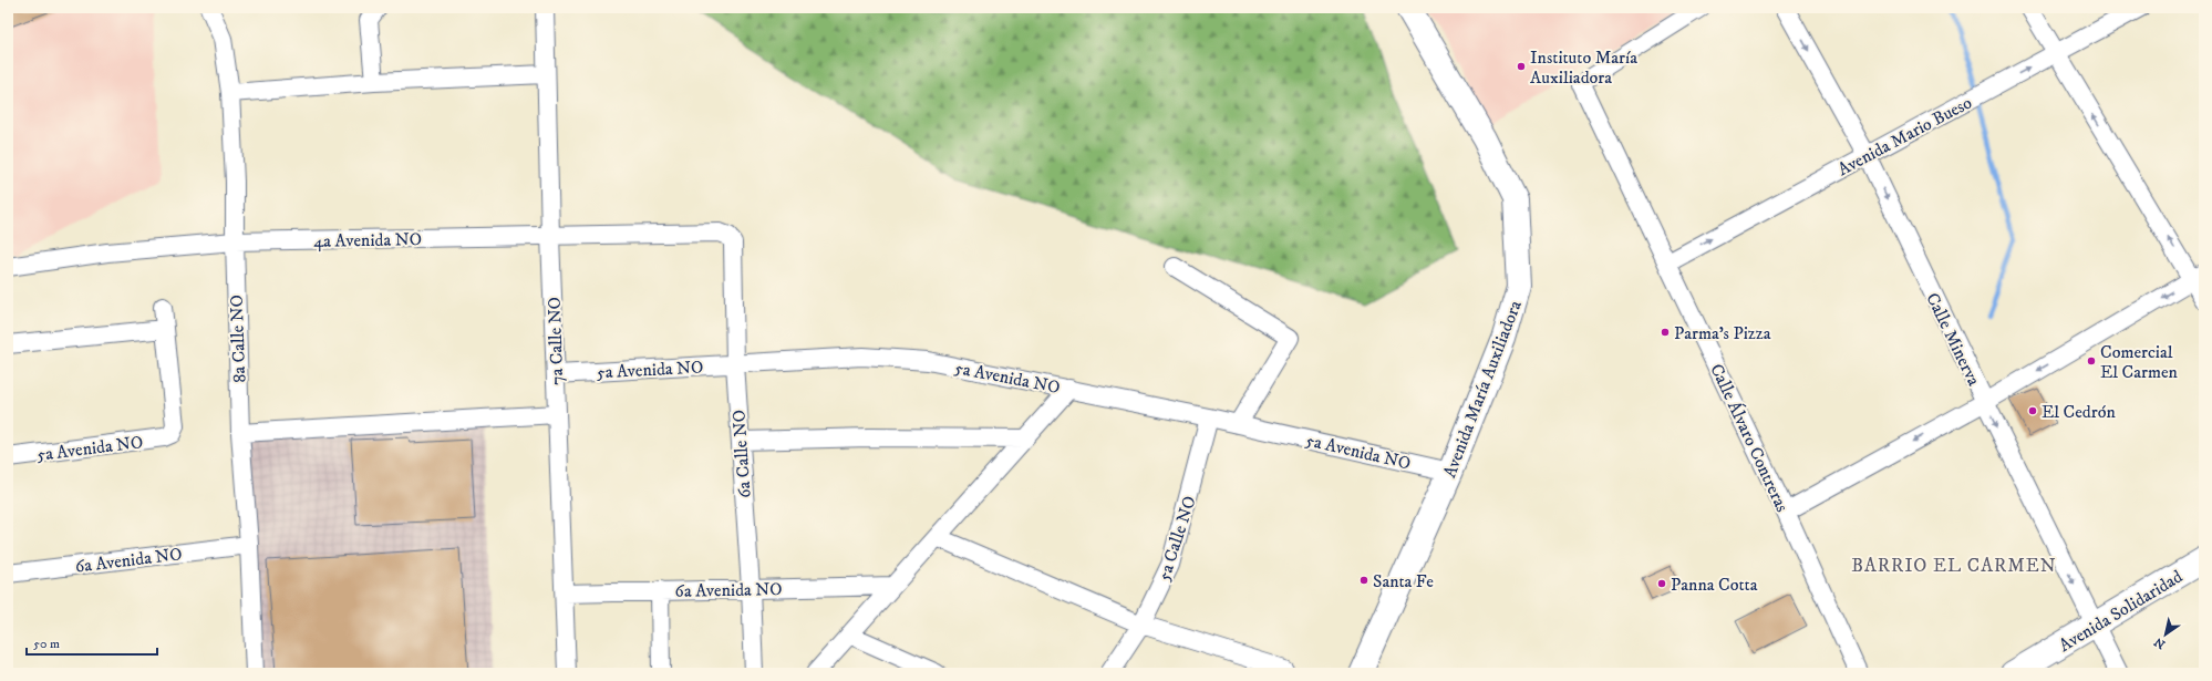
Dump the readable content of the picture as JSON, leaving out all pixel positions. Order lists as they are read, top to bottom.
{
  "streets": {
    "street": [
      "Avenida Mario Bueso",
      "4a Avenida NO",
      "8a Calle NO",
      "Calle Minerva",
      "7a Calle NO",
      "5a Avenida NO",
      "Avenida María Auxiliadora",
      "Calle Álvaro Contreras",
      "6a Calle NO",
      "5a Calle NO",
      "6a Avenida NO",
      "Avenida Solidaridad"
    ]
  },
  "crossings": [
    ["Avenida Mario Bueso", "Calle Minerva"],
    ["Avenida Mario Bueso", "Calle Álvaro Contreras"],
    ["4a Avenida NO", "8a Calle NO"],
    ["4a Avenida NO", "7a Calle NO"],
    ["4a Avenida NO", "6a Calle NO"],
    ["8a Calle NO", "6a Avenida NO"],
    ["Calle Minerva", "Avenida Solidaridad"],
    ["7a Calle NO", "5a Avenida NO"],
    ["7a Calle NO", "6a Avenida NO"],
    ["5a Avenida NO", "Avenida María Auxiliadora"],
    ["5a Avenida NO", "6a Calle NO"],
    ["5a Avenida NO", "5a Calle NO"],
    ["6a Calle NO", "6a Avenida NO"]
  ],
  "one_way": ["Avenida Mario Bueso", "Calle Minerva"],
  "districts": ["BARRIO EL CARMEN"],
  "places": [
    "Instituto María Auxiliadora",
    "Parma's Pizza",
    "Comercial El Carmen",
    "El Cedrón",
    "Santa Fe",
    "Panna Cotta"
  ],
  "scale_bar": "50 m",
  "north": "bottom left"
}
